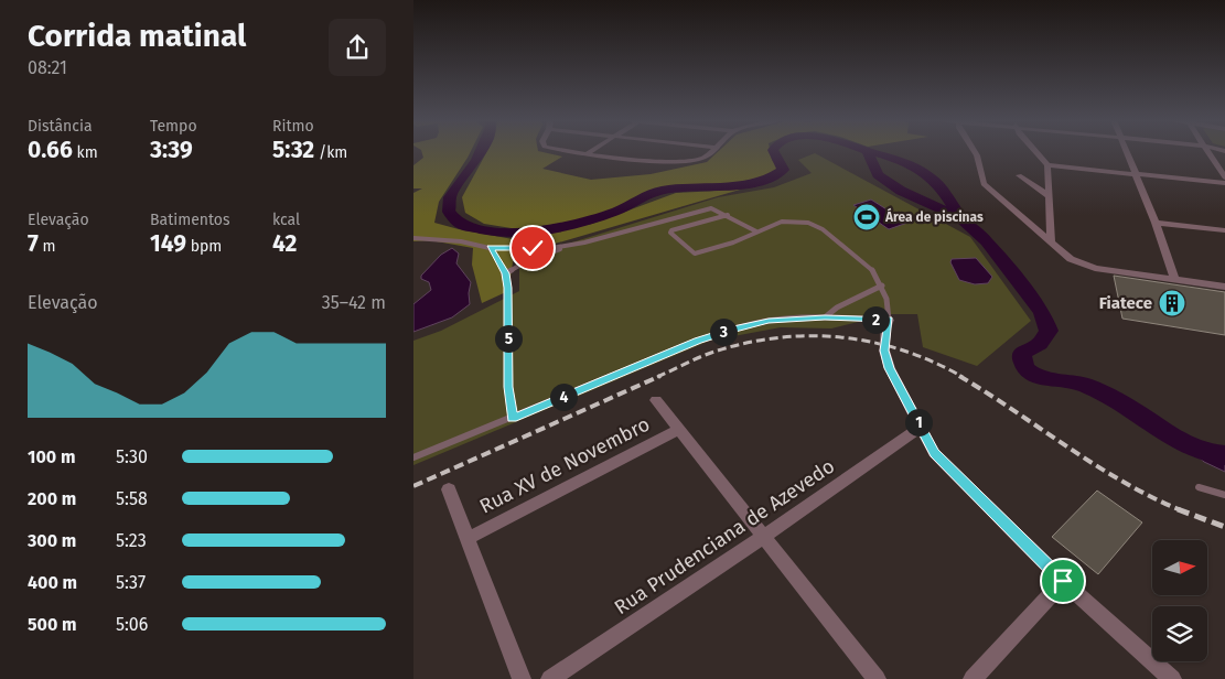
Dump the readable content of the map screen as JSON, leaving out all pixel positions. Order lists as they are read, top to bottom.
{
  "streets": {
    "street": ["Rua XV de Novembro", "Rua Prudenciana de Azevedo"]
  },
  "places": {
    "sports": ["Área de piscinas"],
    "building": ["Fiatece"]
  },
  "north": "right",
  "page": {
    "heading": ["Corrida matinal", "08:21"],
    "stats": [
      ["Distância", "0.66 km"],
      ["Tempo", "3:39"],
      ["Ritmo", "5:32 /km"],
      ["Elevação", "7 m"],
      ["Batimentos", "149 bpm"],
      ["kcal", "42"]
    ],
    "chart": ["Elevação", "35–42 m"],
    "pins": [
      "2",
      "3",
      "5",
      "4",
      "1"
    ],
    "list": [
      {
        "name": "100 m",
        "note": "5:30"
      },
      {
        "name": "200 m",
        "note": "5:58"
      },
      {
        "name": "300 m",
        "note": "5:23"
      },
      {
        "name": "400 m",
        "note": "5:37"
      },
      {
        "name": "500 m",
        "note": "5:06"
      }
    ]
  }
}
